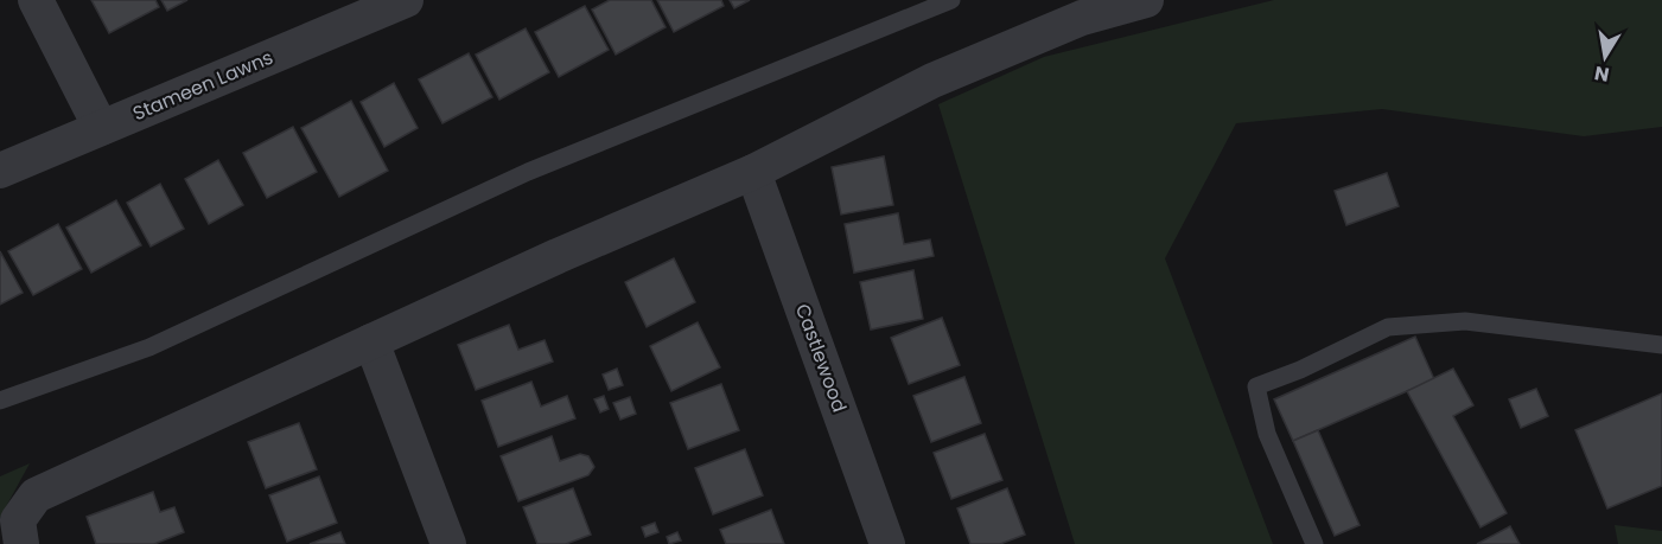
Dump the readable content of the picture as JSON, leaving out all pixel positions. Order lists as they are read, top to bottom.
{
  "streets": {
    "street": ["Stameen Lawns", "Castlewood"]
  },
  "north": "bottom"
}
